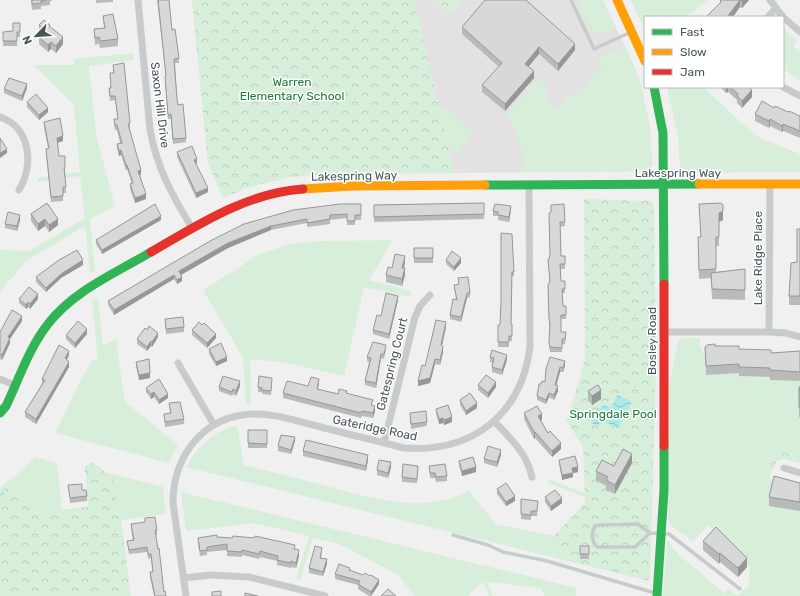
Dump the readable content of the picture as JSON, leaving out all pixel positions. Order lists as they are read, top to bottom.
{
  "streets": {
    "street": [
      "Saxon Hill Drive",
      "Lakespring Way",
      "Lake Ridge Place",
      "Bosley Road",
      "Gatespring Court",
      "Gateridge Road"
    ]
  },
  "crossings": [
    ["Saxon Hill Drive", "Lakespring Way"],
    ["Lakespring Way", "Lake Ridge Place"],
    ["Lakespring Way", "Bosley Road"],
    ["Lakespring Way", "Gateridge Road"],
    ["Gatespring Court", "Gateridge Road"]
  ],
  "parks": ["Warren Elementary School", "Springdale Pool"],
  "legend": ["Fast", "Slow", "Jam"],
  "north": "bottom left"
}
